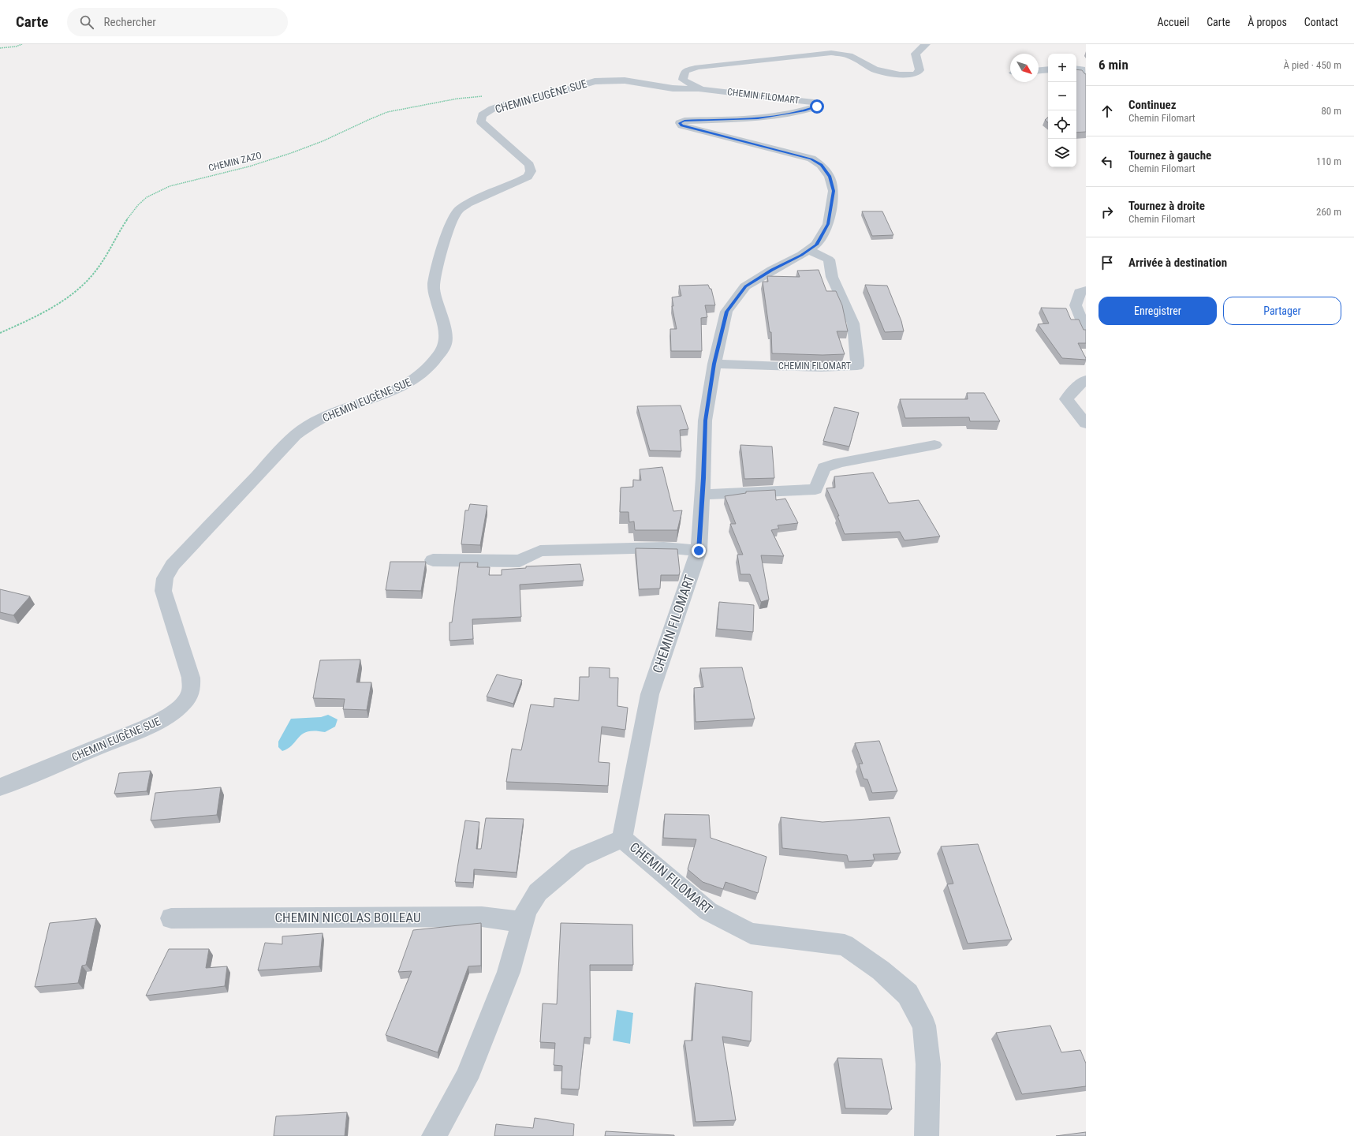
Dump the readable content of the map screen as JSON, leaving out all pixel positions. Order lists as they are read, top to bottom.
{
  "streets": {
    "street": ["CHEMIN EUGÈNE SUE", "CHEMIN FILOMART", "CHEMIN NICOLAS BOILEAU"],
    "path": ["CHEMIN ZAZO"]
  },
  "crossings": [
    ["CHEMIN EUGÈNE SUE", "CHEMIN FILOMART"]
  ],
  "north": "bottom right",
  "page": {
    "header": "Carte",
    "search": "Rechercher",
    "nav": [
      "Accueil",
      "Carte",
      "À propos",
      "Contact"
    ],
    "heading": ["6 min", "À pied · 450 m"],
    "map_buttons": ["+", "−"],
    "list": [
      ["Continuez", "Chemin Filomart", "80 m"],
      ["Tournez à gauche", "Chemin Filomart", "110 m"],
      ["Tournez à droite", "Chemin Filomart", "260 m"],
      "Arrivée à destination"
    ],
    "buttons": ["Enregistrer", "Partager"]
  }
}
